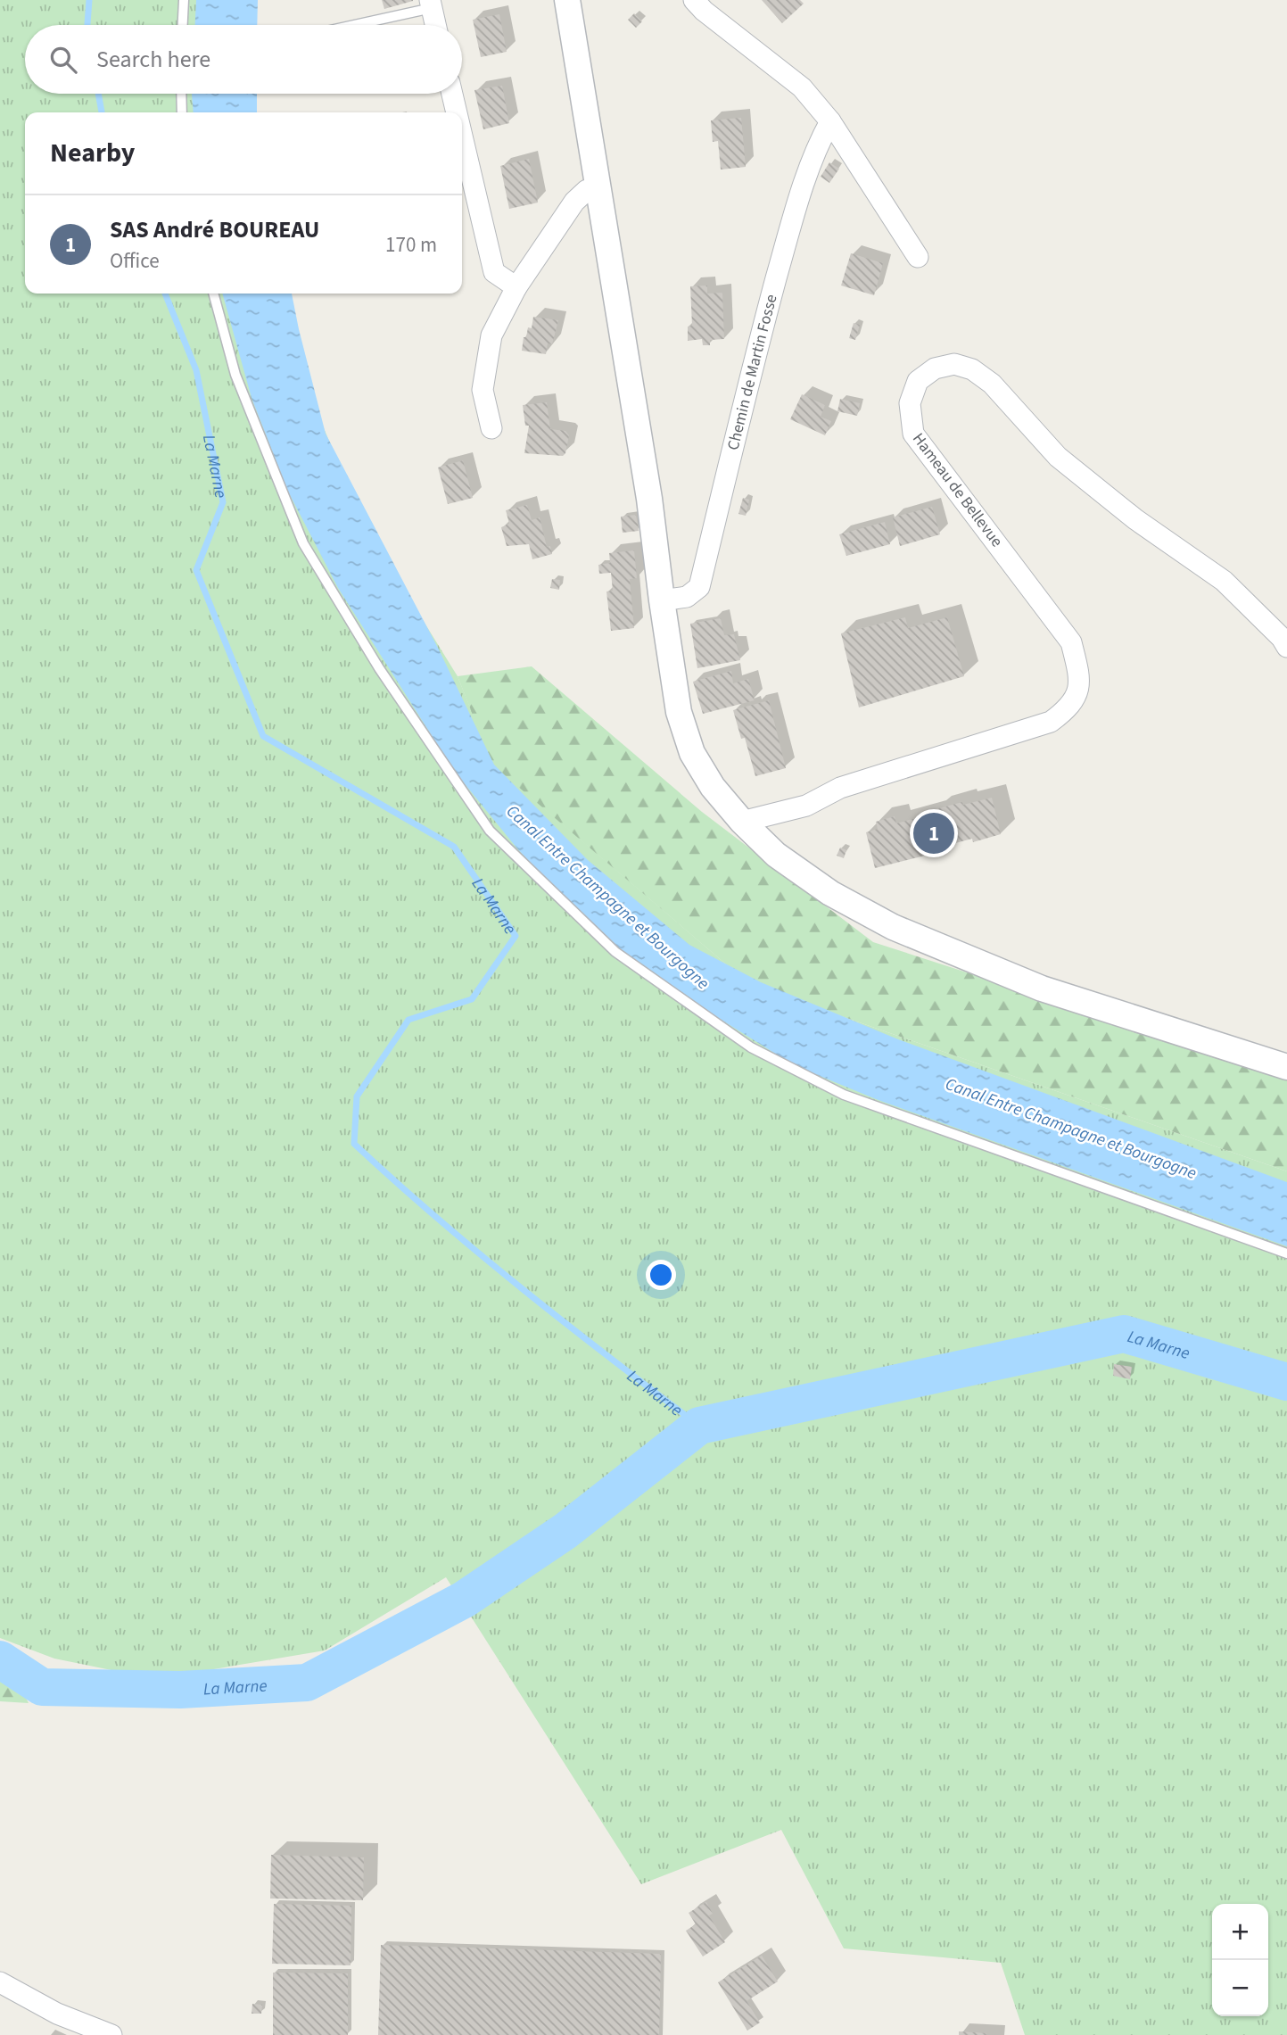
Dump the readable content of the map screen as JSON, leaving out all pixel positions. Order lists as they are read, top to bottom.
{
  "streets": {
    "street": ["Chemin de Martin Fosse", "Hameau de Bellevue"]
  },
  "water": ["La Marne", "Canal Entre Champagne et Bourgogne"],
  "page": {
    "search": "Search here",
    "heading": "Nearby",
    "list": [
      {
        "mark": "1",
        "name": "SAS André BOUREAU",
        "note": "Office",
        "value": "170 m"
      }
    ],
    "pins": "1",
    "map_buttons": ["+", "−"]
  }
}
